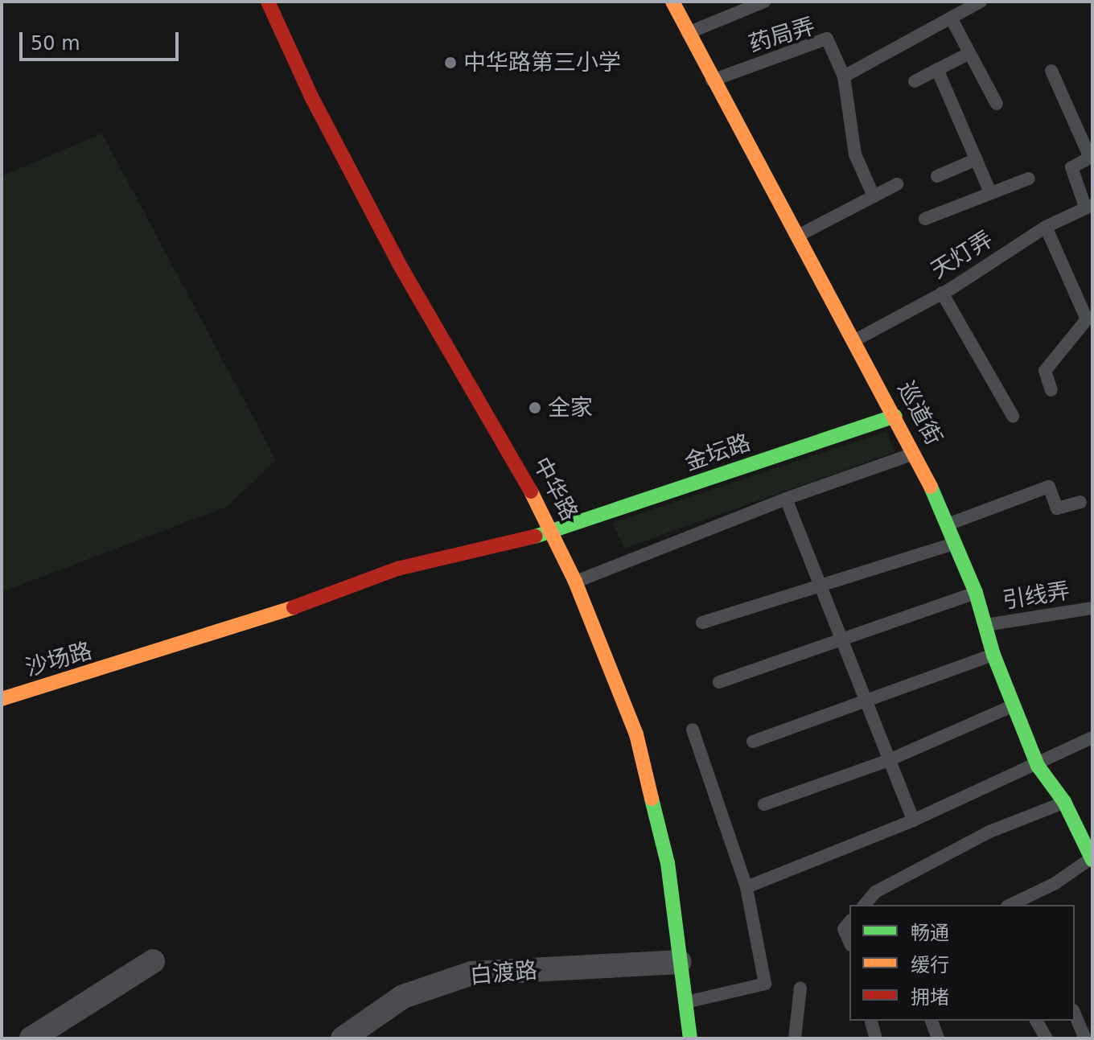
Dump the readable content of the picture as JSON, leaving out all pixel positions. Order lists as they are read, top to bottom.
{
  "streets": {
    "street": [
      "巡道街",
      "金坛路",
      "中华路",
      "沙场路",
      "白渡路"
    ],
    "lane": ["药局弄", "天灯弄", "引线弄"]
  },
  "crossings": [
    ["药局弄", "巡道街"],
    ["天灯弄", "巡道街"],
    ["巡道街", "金坛路"],
    ["巡道街", "引线弄"],
    ["金坛路", "中华路"],
    ["金坛路", "沙场路"],
    ["中华路", "白渡路"]
  ],
  "places": ["中华路第三小学", "全家"],
  "legend": ["畅通", "缓行", "拥堵"],
  "scale_bar": "50 m"
}
